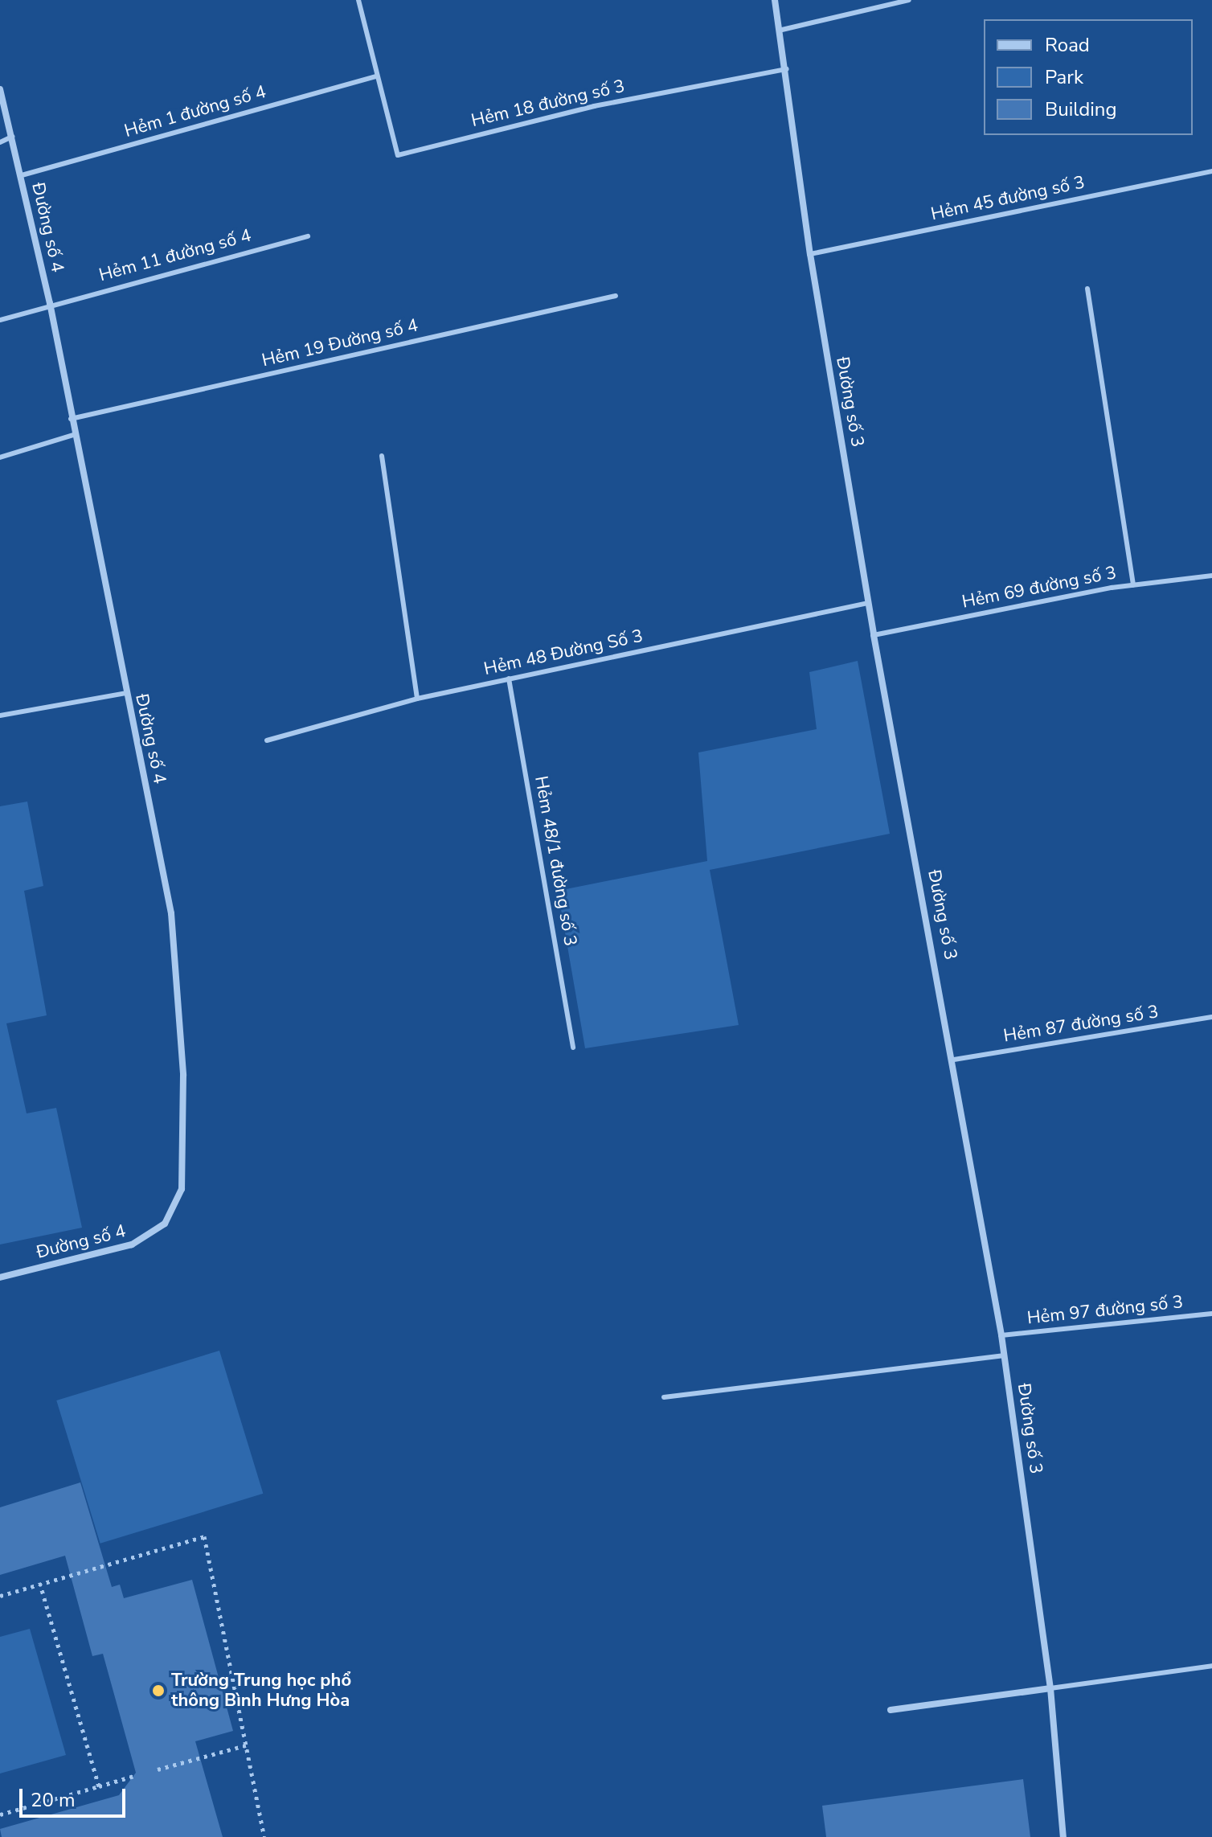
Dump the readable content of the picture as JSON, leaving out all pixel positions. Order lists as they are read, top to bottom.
{
  "streets": {
    "street": ["Đường số 4", "Đường số 3"],
    "lane": [
      "Hẻm 18 đường số 3",
      "Hẻm 1 đường số 4",
      "Hẻm 45 đường số 3",
      "Hẻm 11 đường số 4",
      "Hẻm 19 Đường số 4",
      "Hẻm 69 đường số 3",
      "Hẻm 48 Đường Số 3",
      "Hẻm 48/1 đường số 3",
      "Hẻm 87 đường số 3",
      "Hẻm 97 đường số 3"
    ]
  },
  "crossings": [
    ["Hẻm 18 đường số 3", "Hẻm 1 đường số 4"],
    ["Hẻm 18 đường số 3", "Đường số 3"],
    ["Hẻm 1 đường số 4", "Đường số 4"],
    ["Hẻm 45 đường số 3", "Đường số 3"],
    ["Đường số 4", "Hẻm 11 đường số 4"],
    ["Đường số 4", "Hẻm 19 Đường số 4"],
    ["Đường số 3", "Hẻm 69 đường số 3"],
    ["Đường số 3", "Hẻm 48 Đường Số 3"],
    ["Đường số 3", "Hẻm 87 đường số 3"],
    ["Đường số 3", "Hẻm 97 đường số 3"],
    ["Hẻm 48 Đường Số 3", "Hẻm 48/1 đường số 3"]
  ],
  "places": ["Trường Trung học phổ thông Bình Hưng Hòa"],
  "legend": ["Road", "Park", "Building"],
  "scale_bar": "20 m"
}
